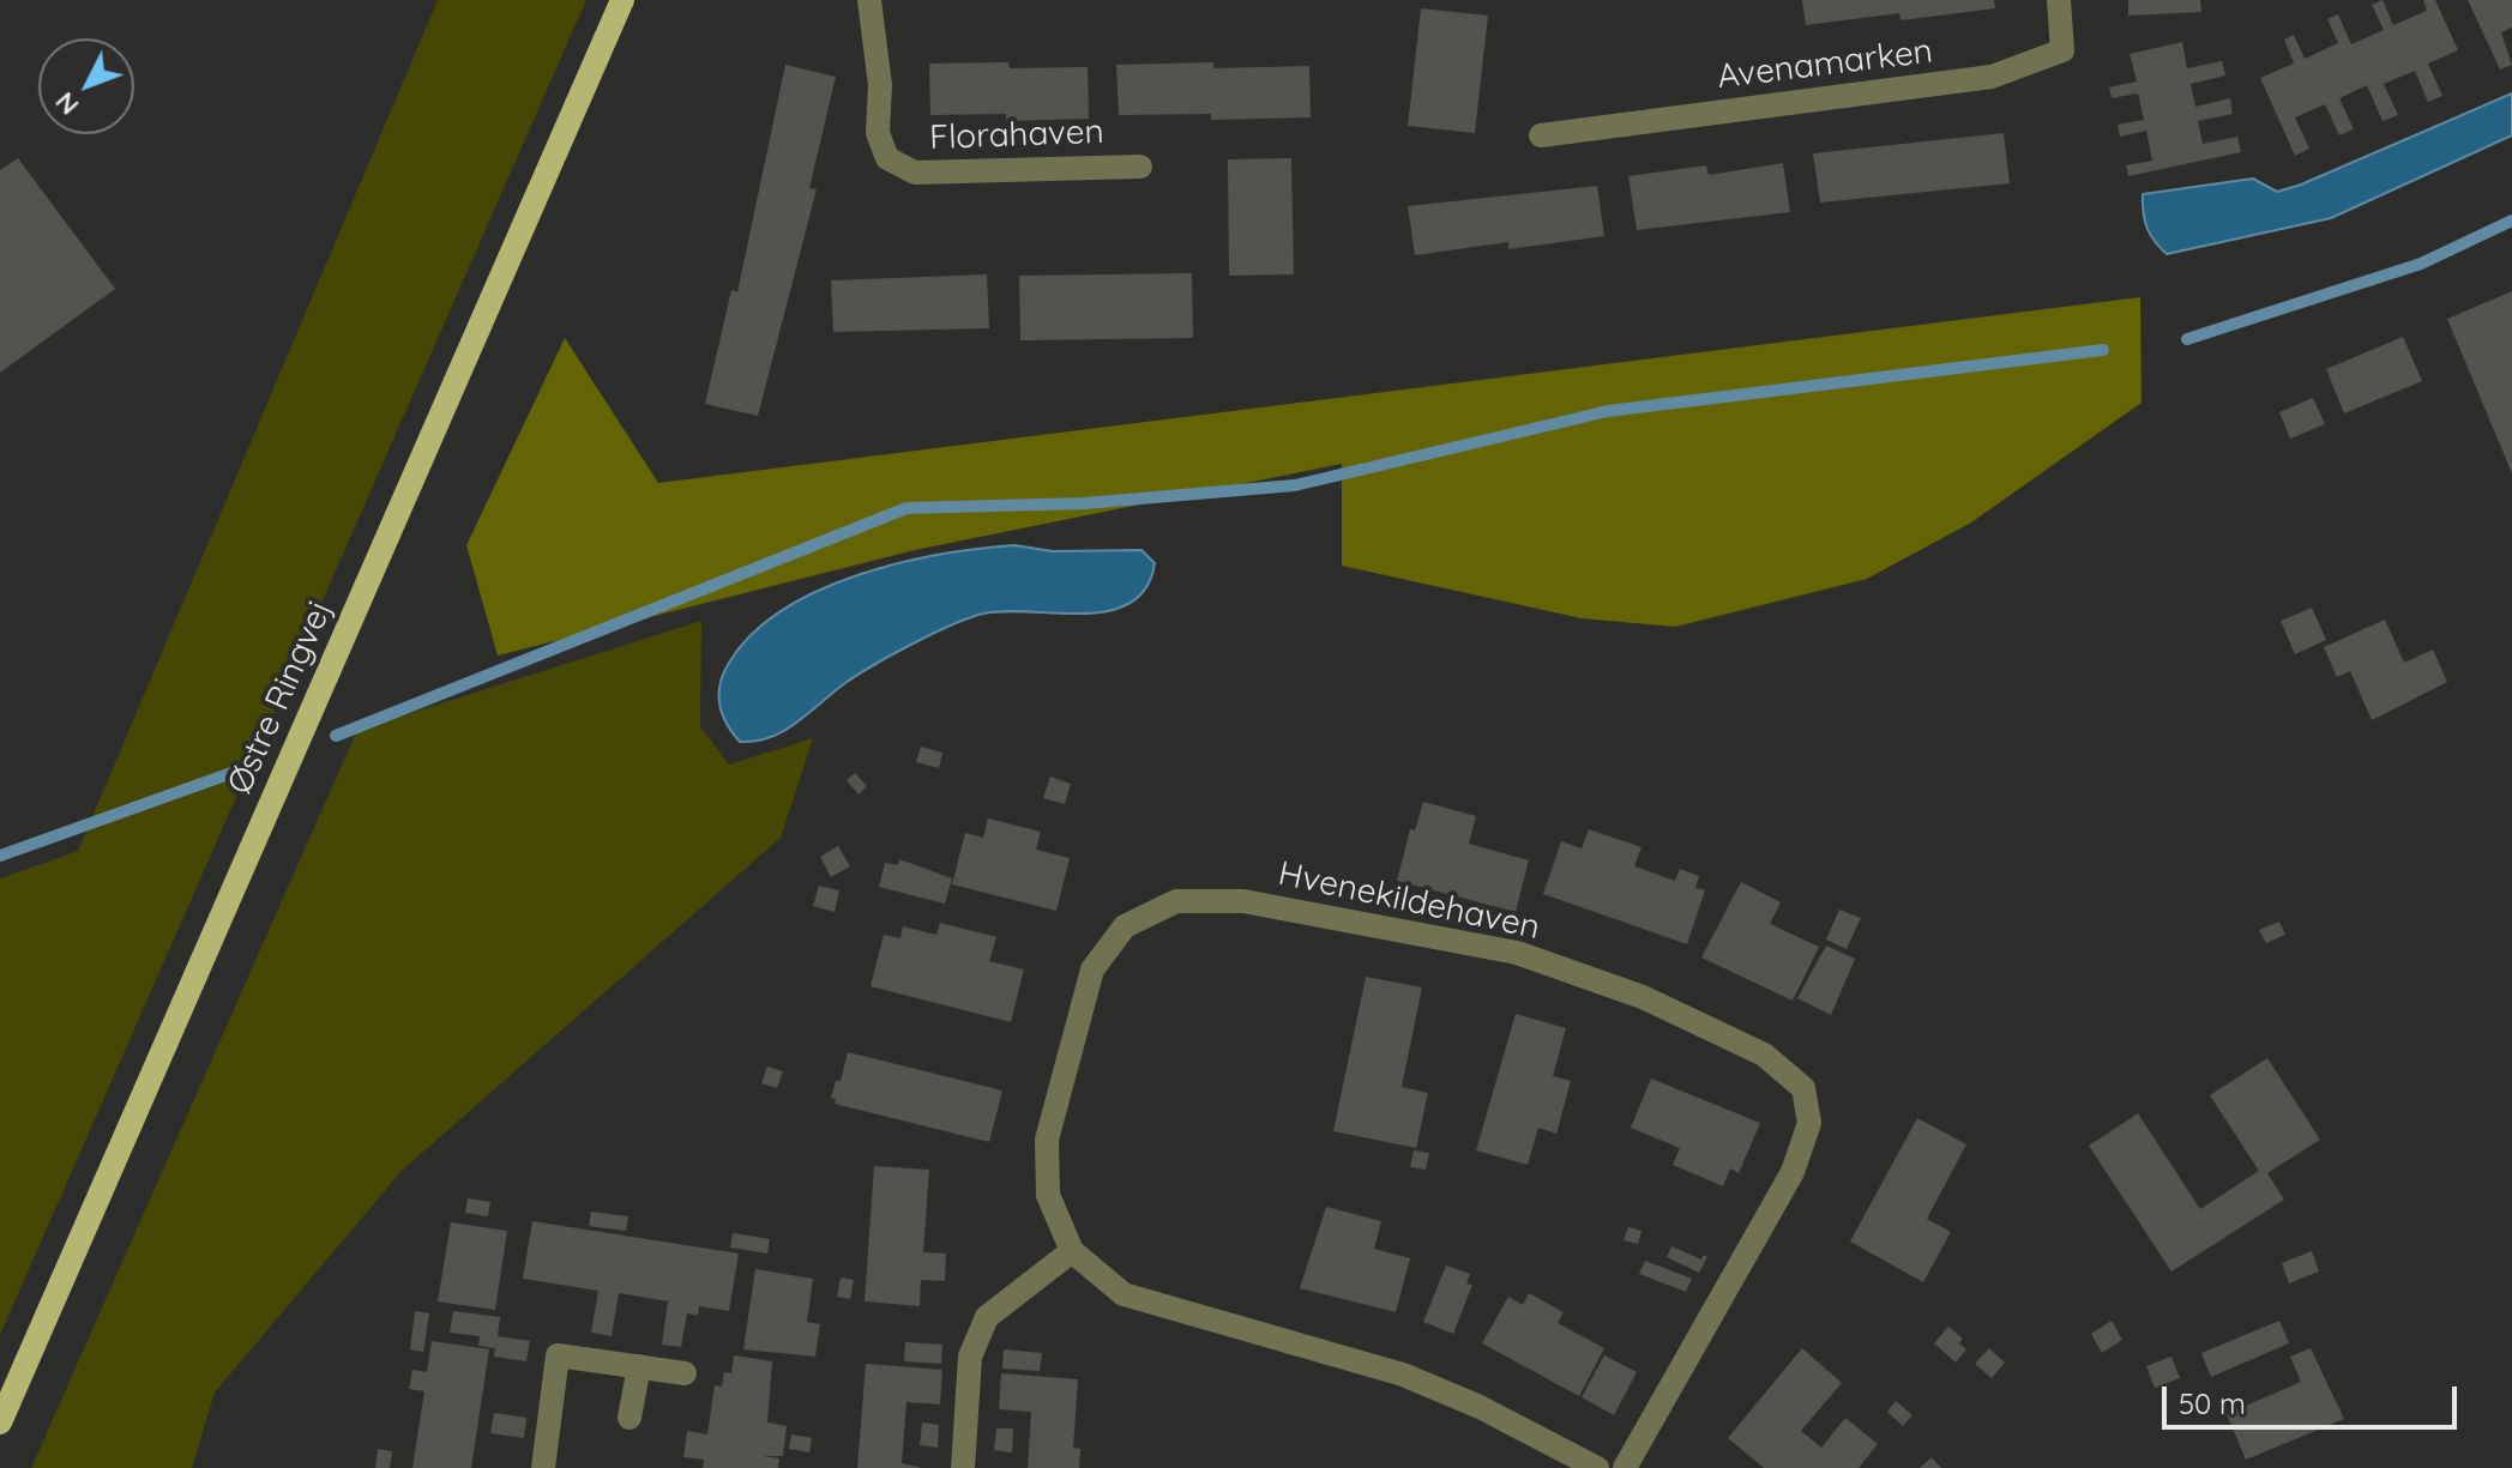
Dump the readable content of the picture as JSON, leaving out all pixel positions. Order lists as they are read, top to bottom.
{
  "streets": {
    "main road": ["Østre Ringvej"],
    "street": ["Avenamarken", "Florahaven", "Hvenekildehaven"]
  },
  "scale_bar": "50 m",
  "north": "bottom left"
}
